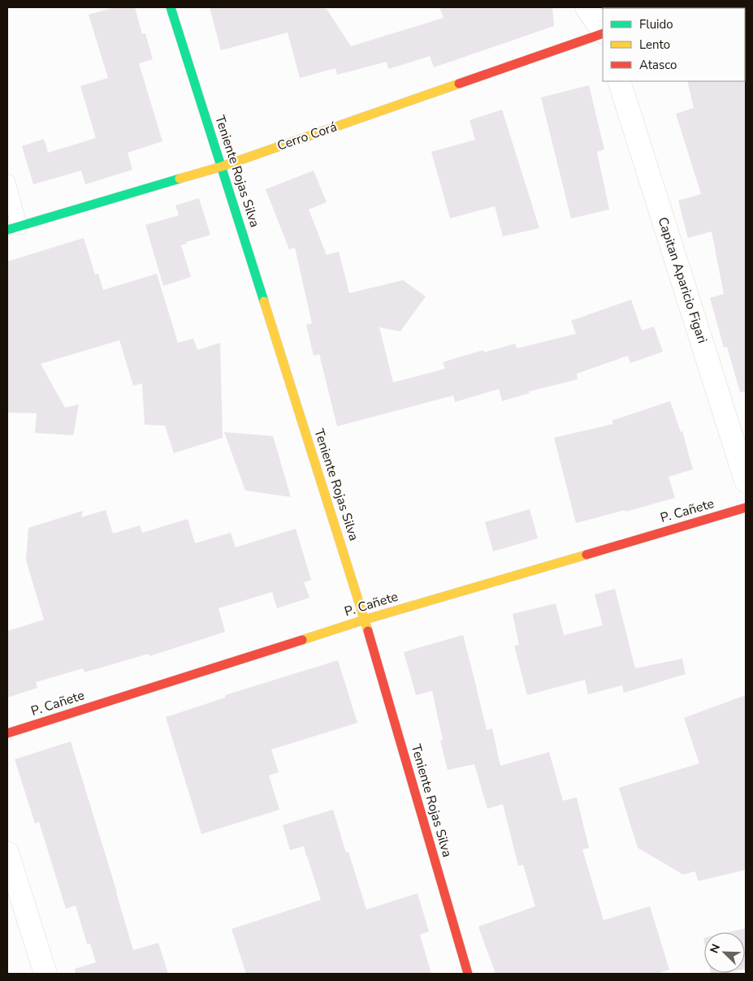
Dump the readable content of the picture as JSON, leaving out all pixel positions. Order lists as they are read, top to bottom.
{
  "streets": {
    "street": [
      "Cerro Corá",
      "Teniente Rojas Silva",
      "Capitan Aparicio Figari",
      "P. Cañete"
    ]
  },
  "crossings": [
    ["Cerro Corá", "Teniente Rojas Silva"],
    ["Teniente Rojas Silva", "P. Cañete"]
  ],
  "legend": ["Fluido", "Lento", "Atasco"],
  "north": "top left"
}
